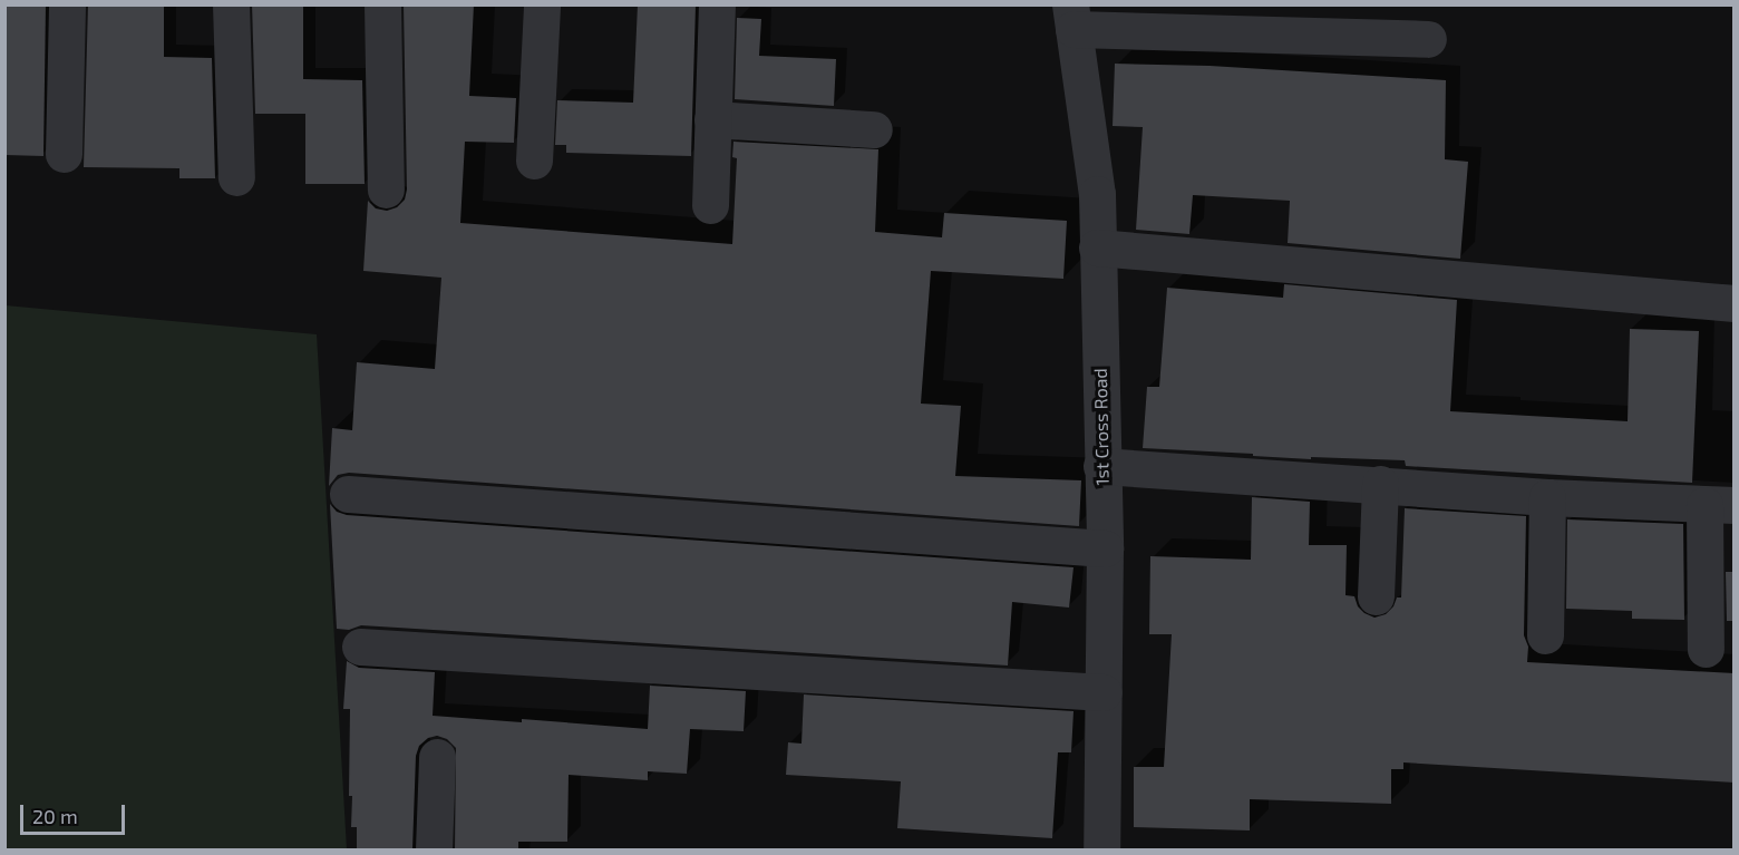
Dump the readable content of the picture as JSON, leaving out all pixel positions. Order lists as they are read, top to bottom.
{
  "streets": {
    "street": ["1st Cross Road"]
  },
  "scale_bar": "20 m"
}
